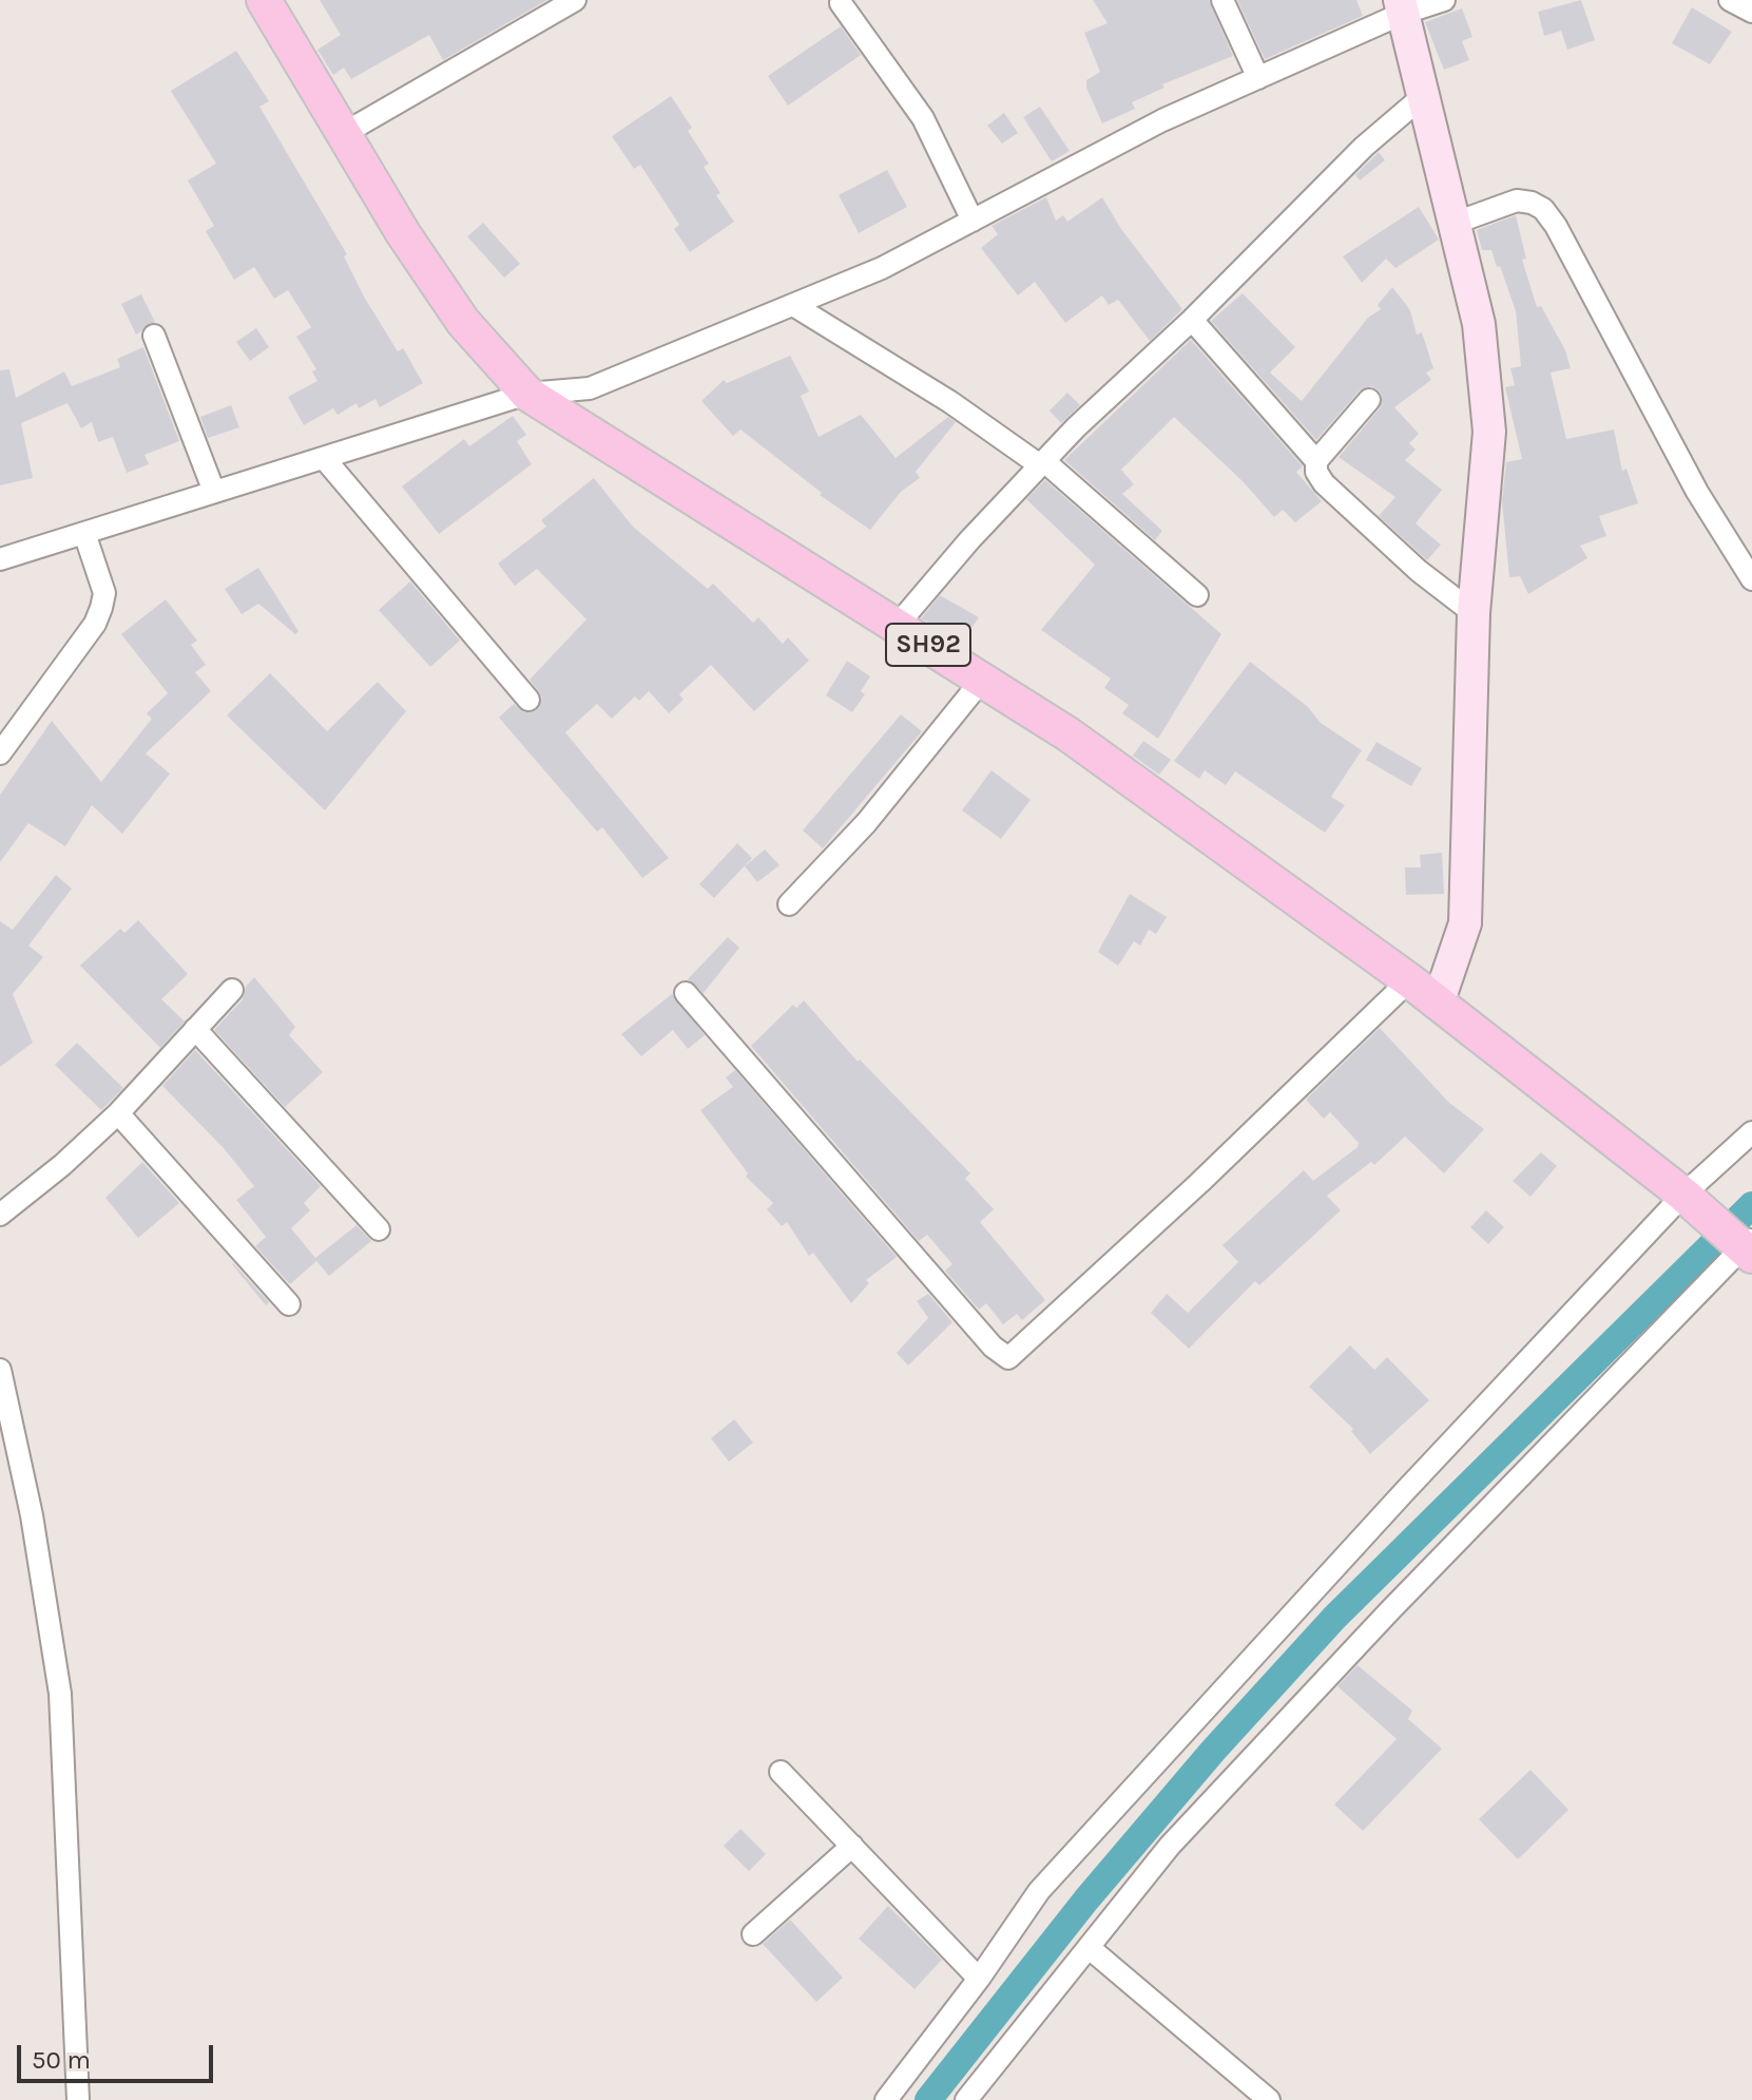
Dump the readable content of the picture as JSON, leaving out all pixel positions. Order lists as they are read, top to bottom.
{
  "streets": {
    "main road": ["SH92"]
  },
  "scale_bar": "50 m"
}
